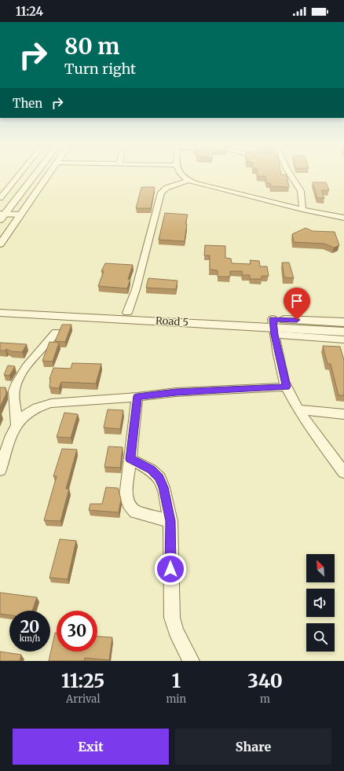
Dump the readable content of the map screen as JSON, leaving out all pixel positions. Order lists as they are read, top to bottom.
{
  "streets": {
    "street": ["Road 5"]
  },
  "north": "top left",
  "page": {
    "status": "11:24",
    "turn": ["80 m", "Turn right"],
    "then": "Then",
    "speed": "20 km/h",
    "limit": "30",
    "eta": [
      "11:25",
      "Arrival",
      "1",
      "min",
      "340",
      "m"
    ],
    "buttons": ["Exit", "Share"]
  }
}
